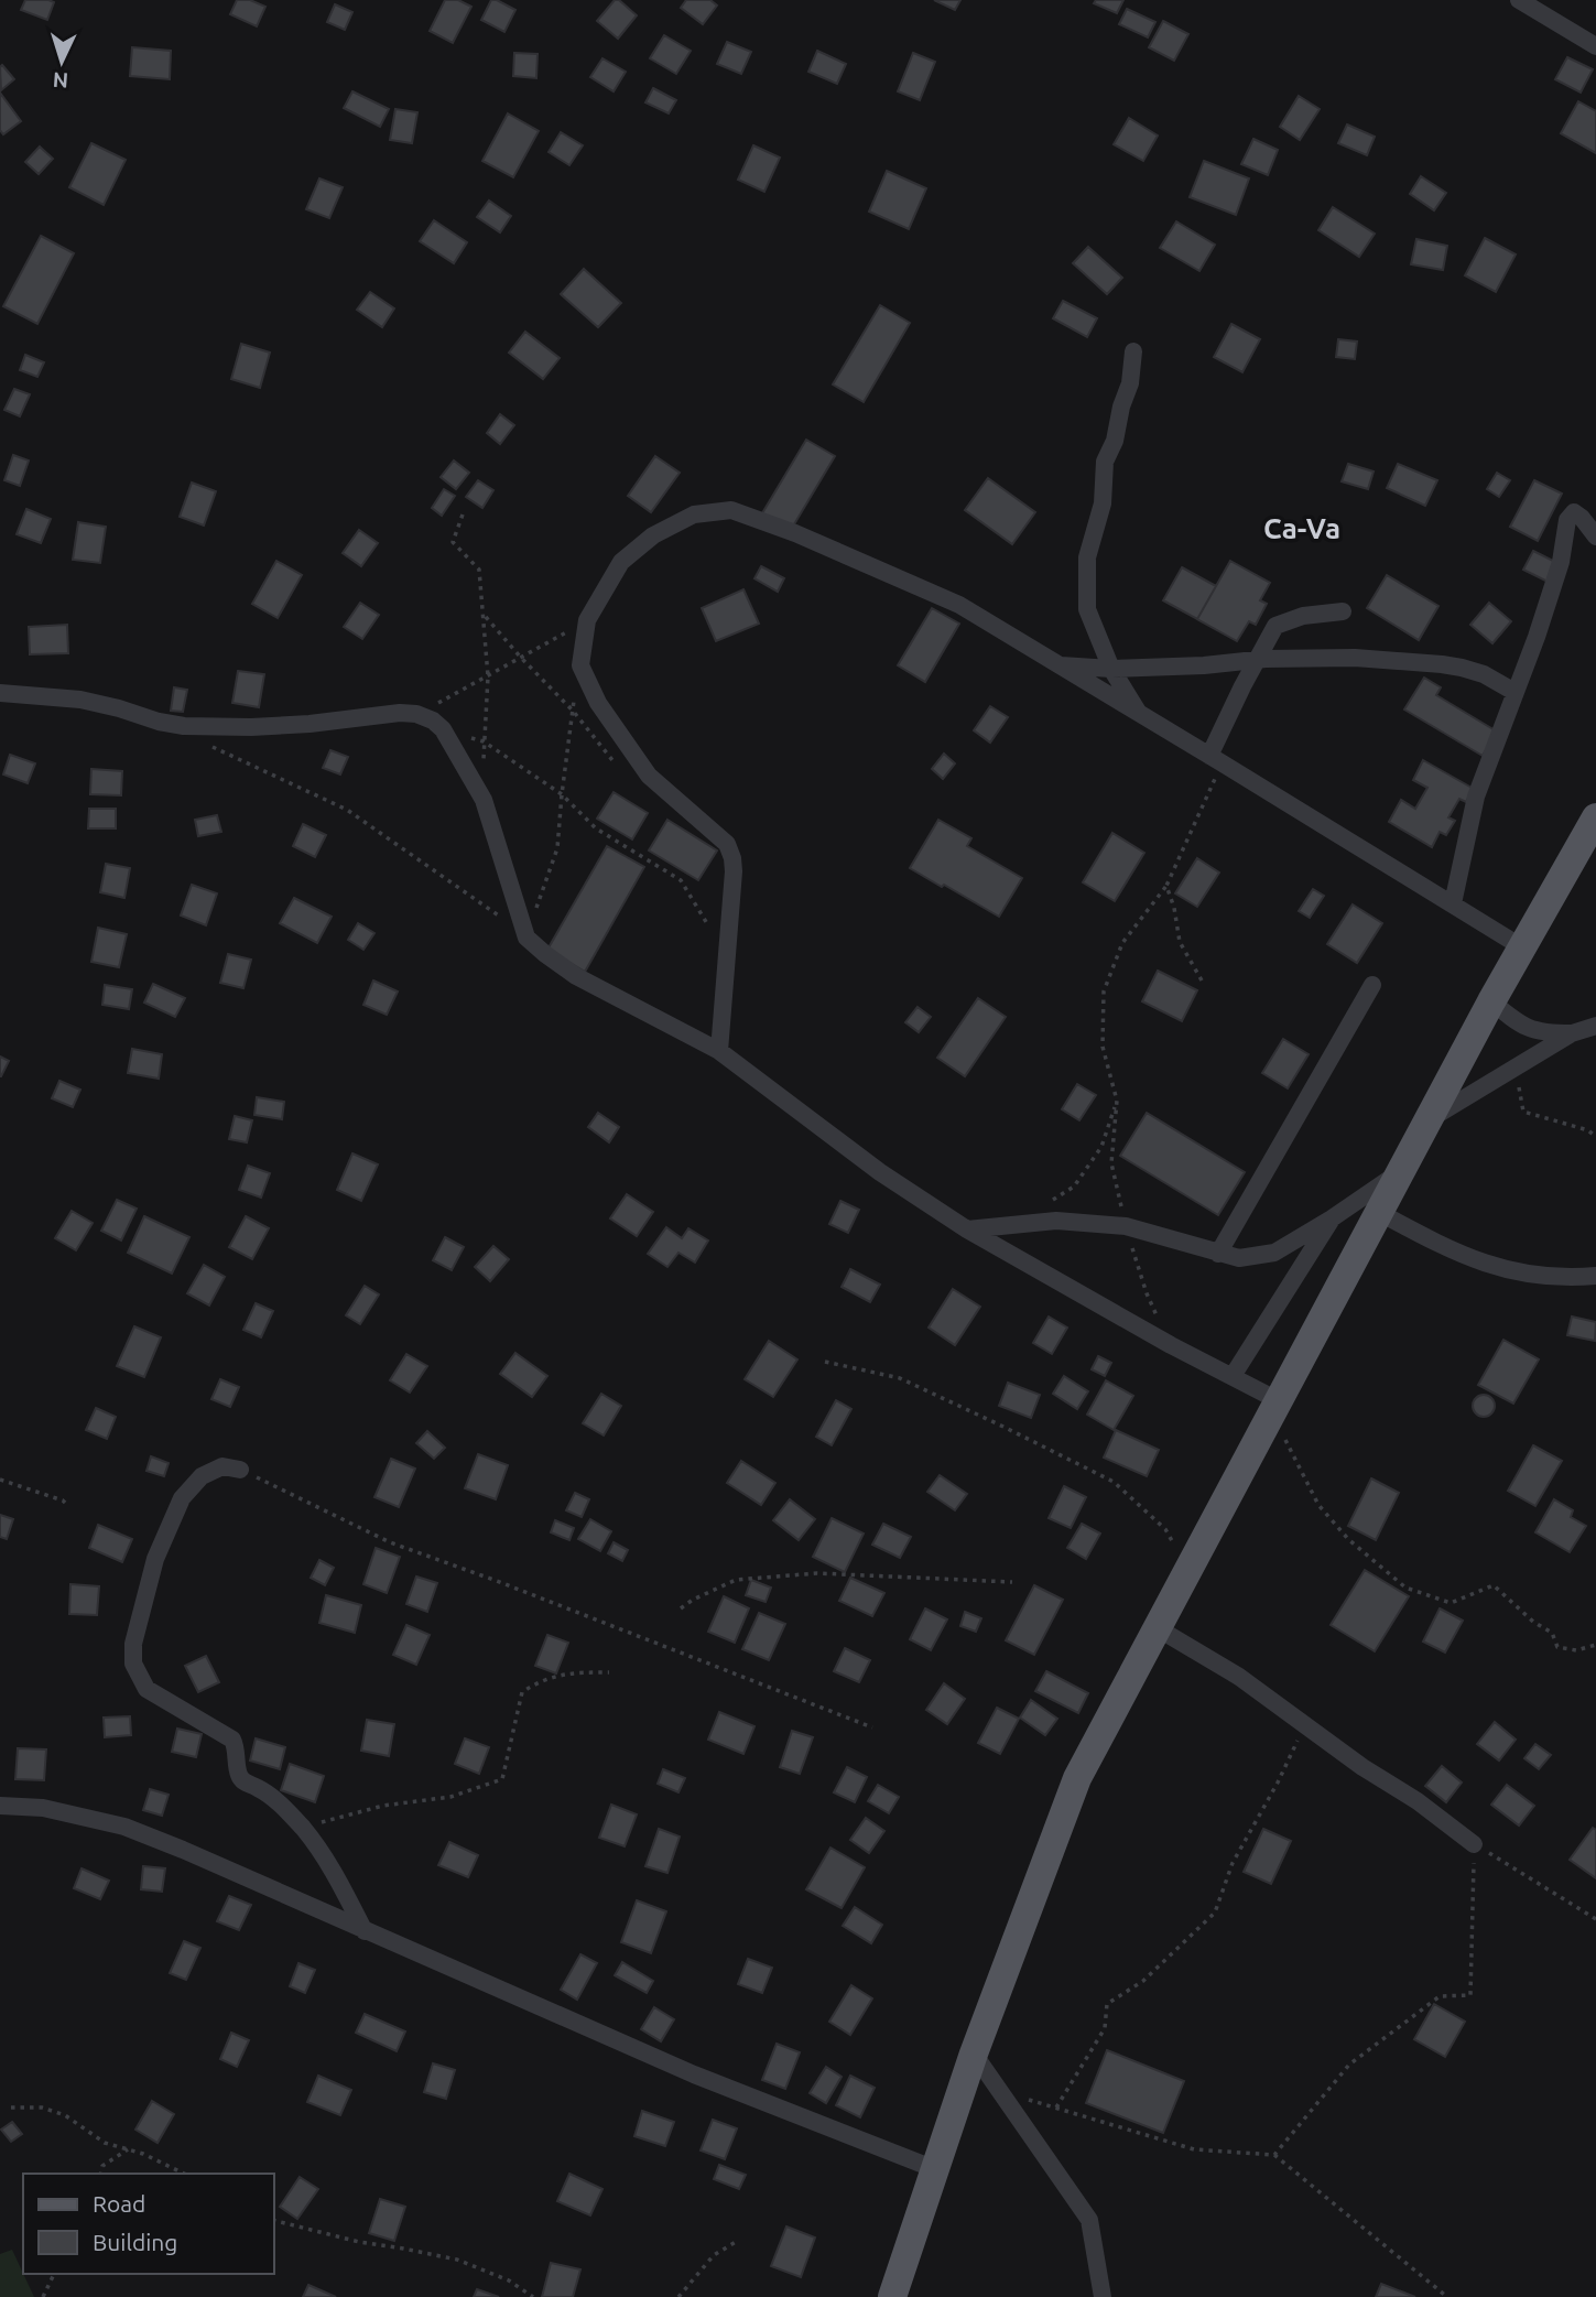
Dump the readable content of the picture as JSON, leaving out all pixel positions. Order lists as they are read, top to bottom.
{
  "districts": ["Ca-Va"],
  "legend": ["Road", "Building"],
  "north": "bottom"
}
